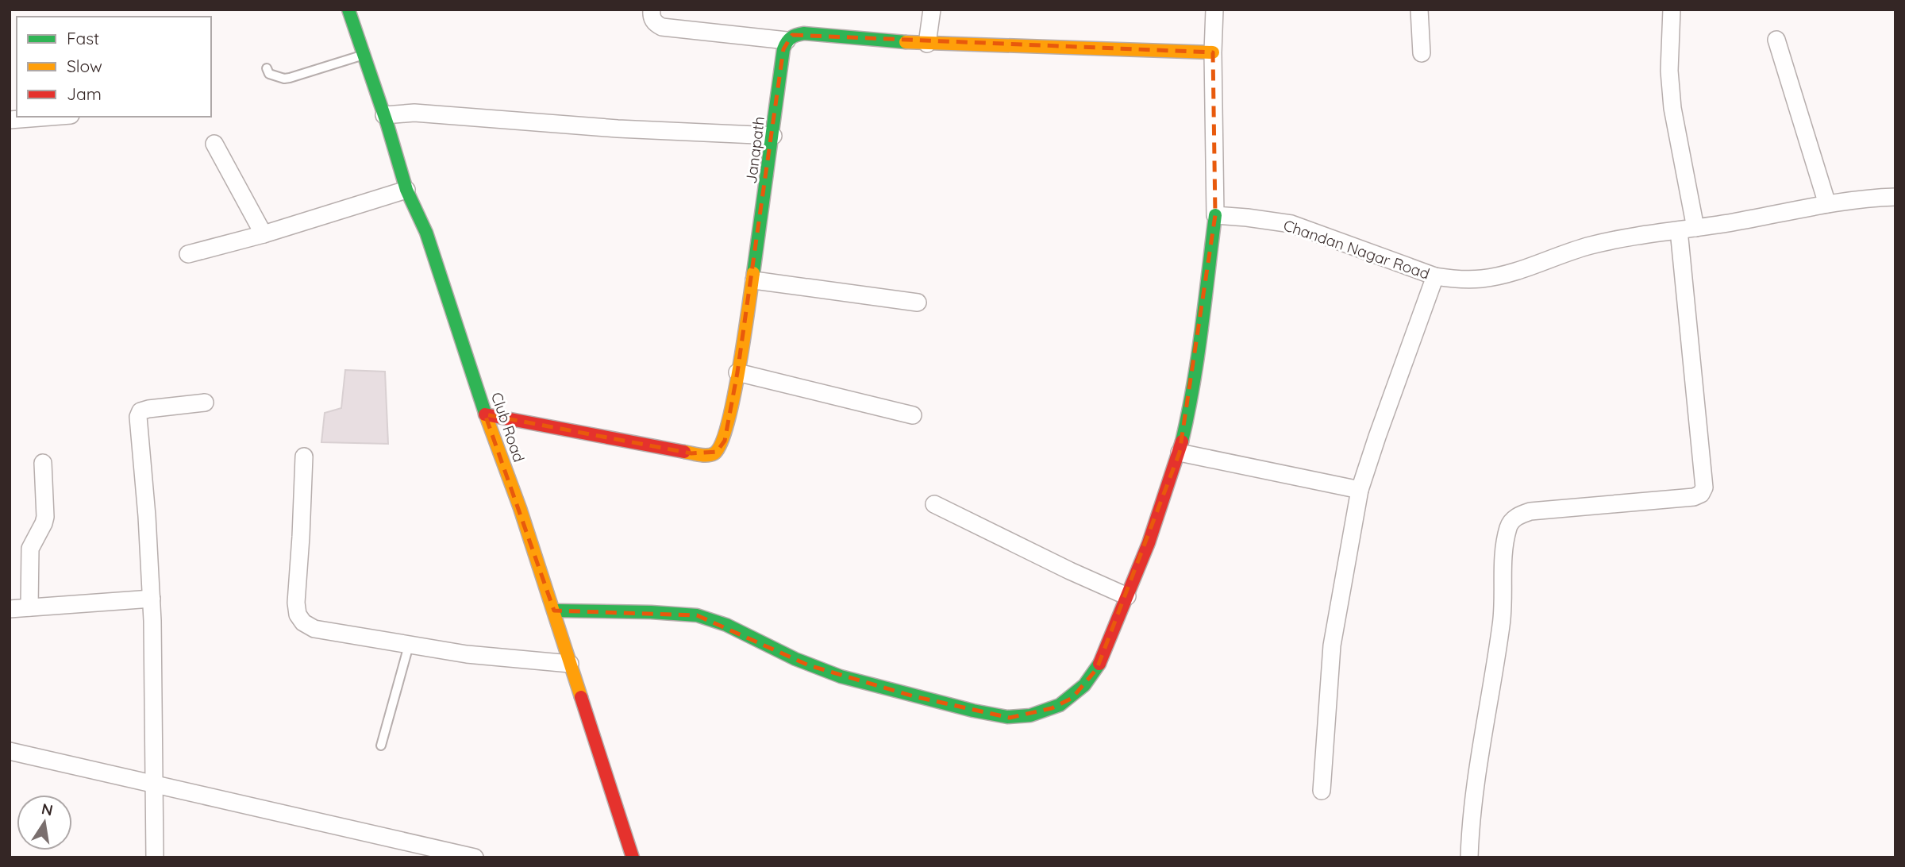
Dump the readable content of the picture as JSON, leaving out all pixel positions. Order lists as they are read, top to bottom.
{
  "streets": {
    "street": ["Janapath", "Chandan Nagar Road", "Club Road"]
  },
  "crossings": [
    ["Janapath", "Club Road"]
  ],
  "legend": ["Fast", "Slow", "Jam"],
  "north": "top"
}
